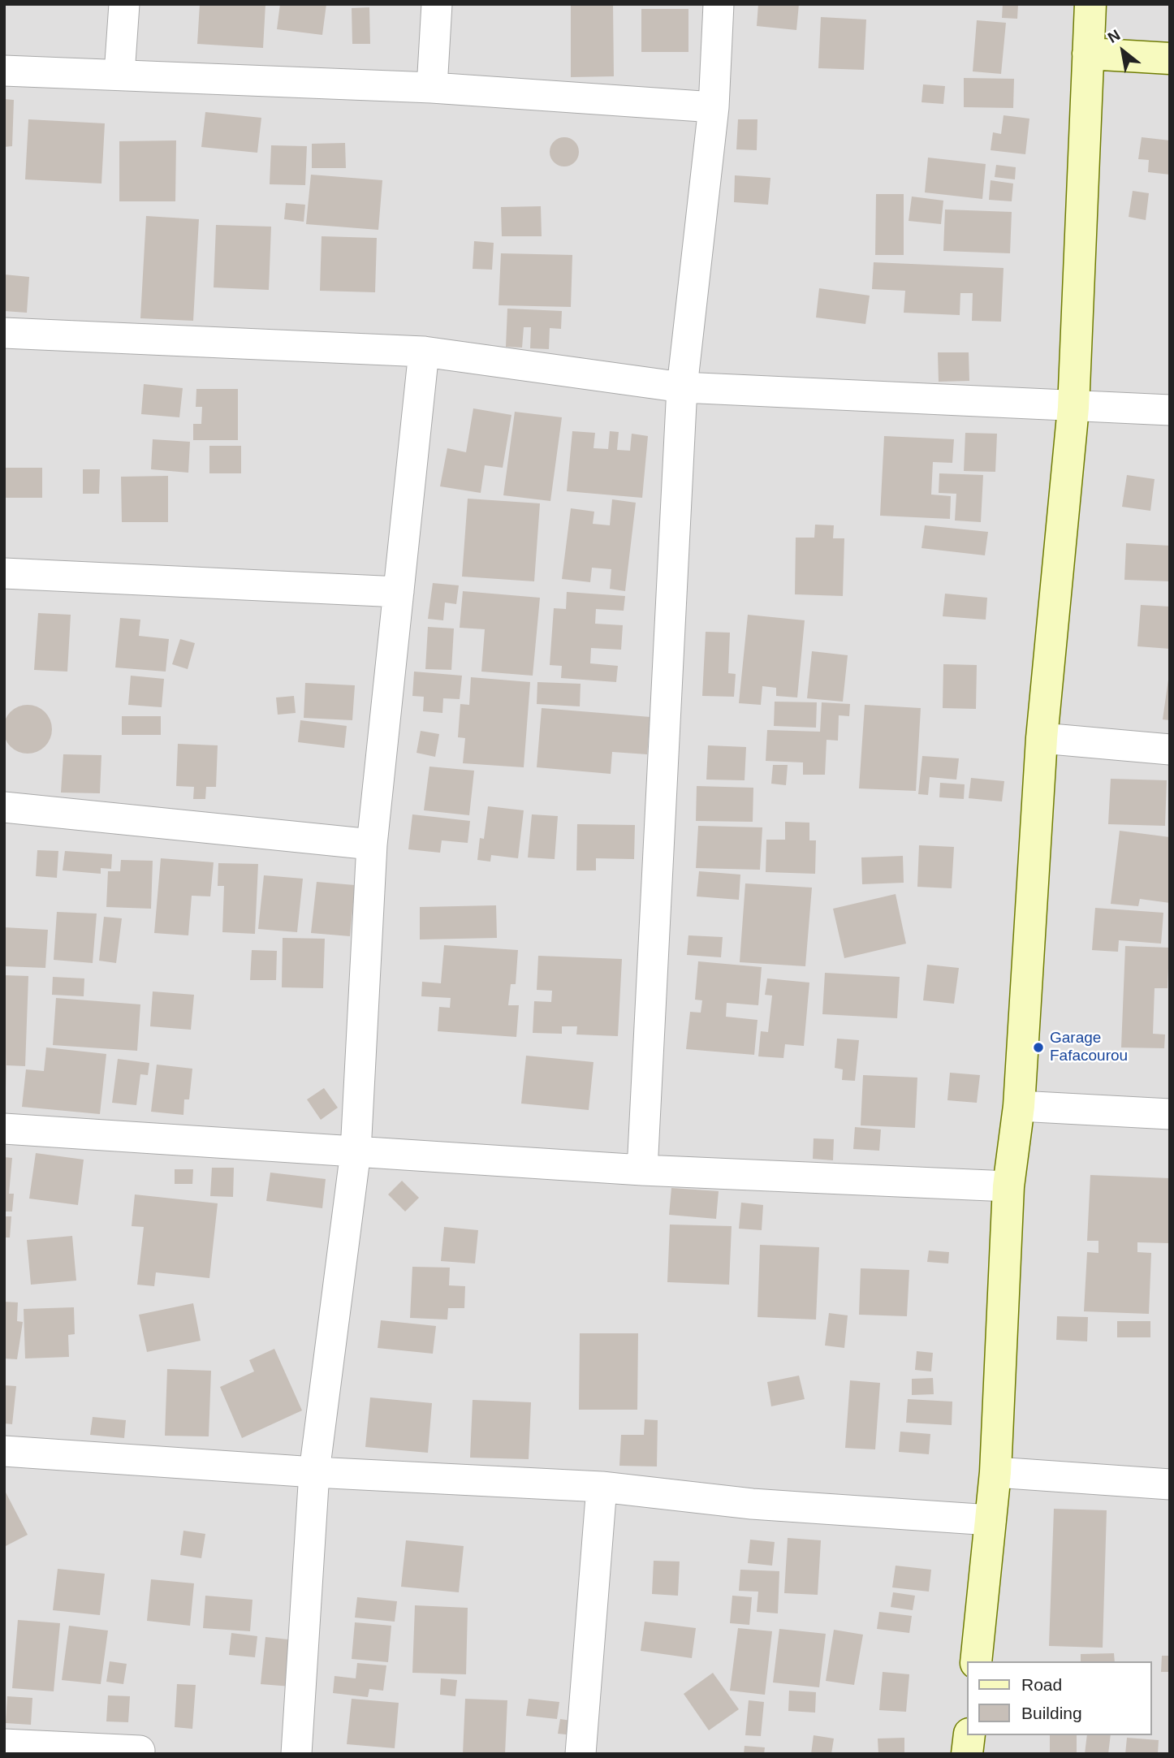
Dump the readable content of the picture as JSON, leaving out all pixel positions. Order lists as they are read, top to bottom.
{
  "places": ["Garage Fafacourou"],
  "legend": ["Road", "Building"],
  "north": "top left"
}
